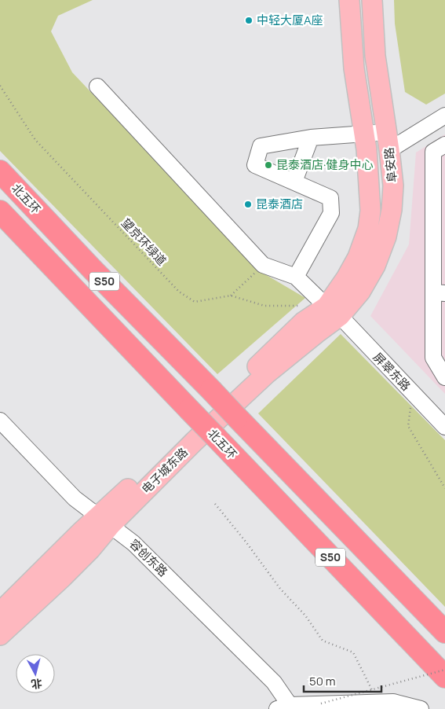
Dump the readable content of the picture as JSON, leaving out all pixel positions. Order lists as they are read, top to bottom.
{
  "streets": {
    "highway": ["北五环", "S50"],
    "main road": ["阜安路", "电子城东路"],
    "street": ["屏翠东路", "容创东路"],
    "path": ["望京环绿道"]
  },
  "crossings": [
    ["阜安路", "屏翠东路"],
    ["阜安路", "电子城东路"],
    ["屏翠东路", "电子城东路"],
    ["电子城东路", "容创东路"]
  ],
  "places": ["中轻大厦A座", "昆泰酒店·健身中心", "昆泰酒店"],
  "scale_bar": "50 m",
  "north": "bottom"
}
